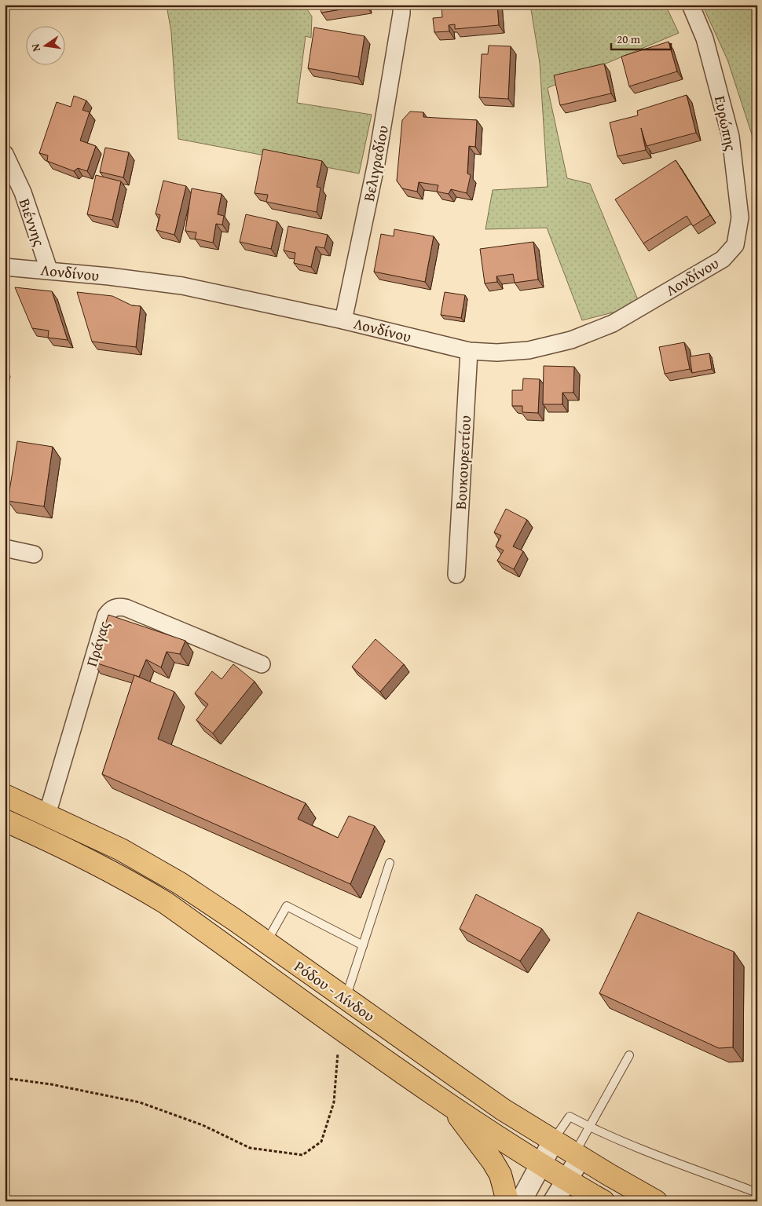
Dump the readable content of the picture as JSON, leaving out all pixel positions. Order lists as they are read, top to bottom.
{
  "streets": {
    "main road": ["Ρόδου - Λίνδου"],
    "street": [
      "Ευρώπης",
      "Βελιγραδίου",
      "Βιέννης",
      "Λονδίνου",
      "Βουκουρεστίου",
      "Πράγας"
    ]
  },
  "crossings": [
    ["Ευρώπης", "Λονδίνου"],
    ["Βελιγραδίου", "Λονδίνου"],
    ["Βιέννης", "Λονδίνου"],
    ["Λονδίνου", "Βουκουρεστίου"],
    ["Πράγας", "Ρόδου - Λίνδου"]
  ],
  "scale_bar": "20 m",
  "north": "left"
}
